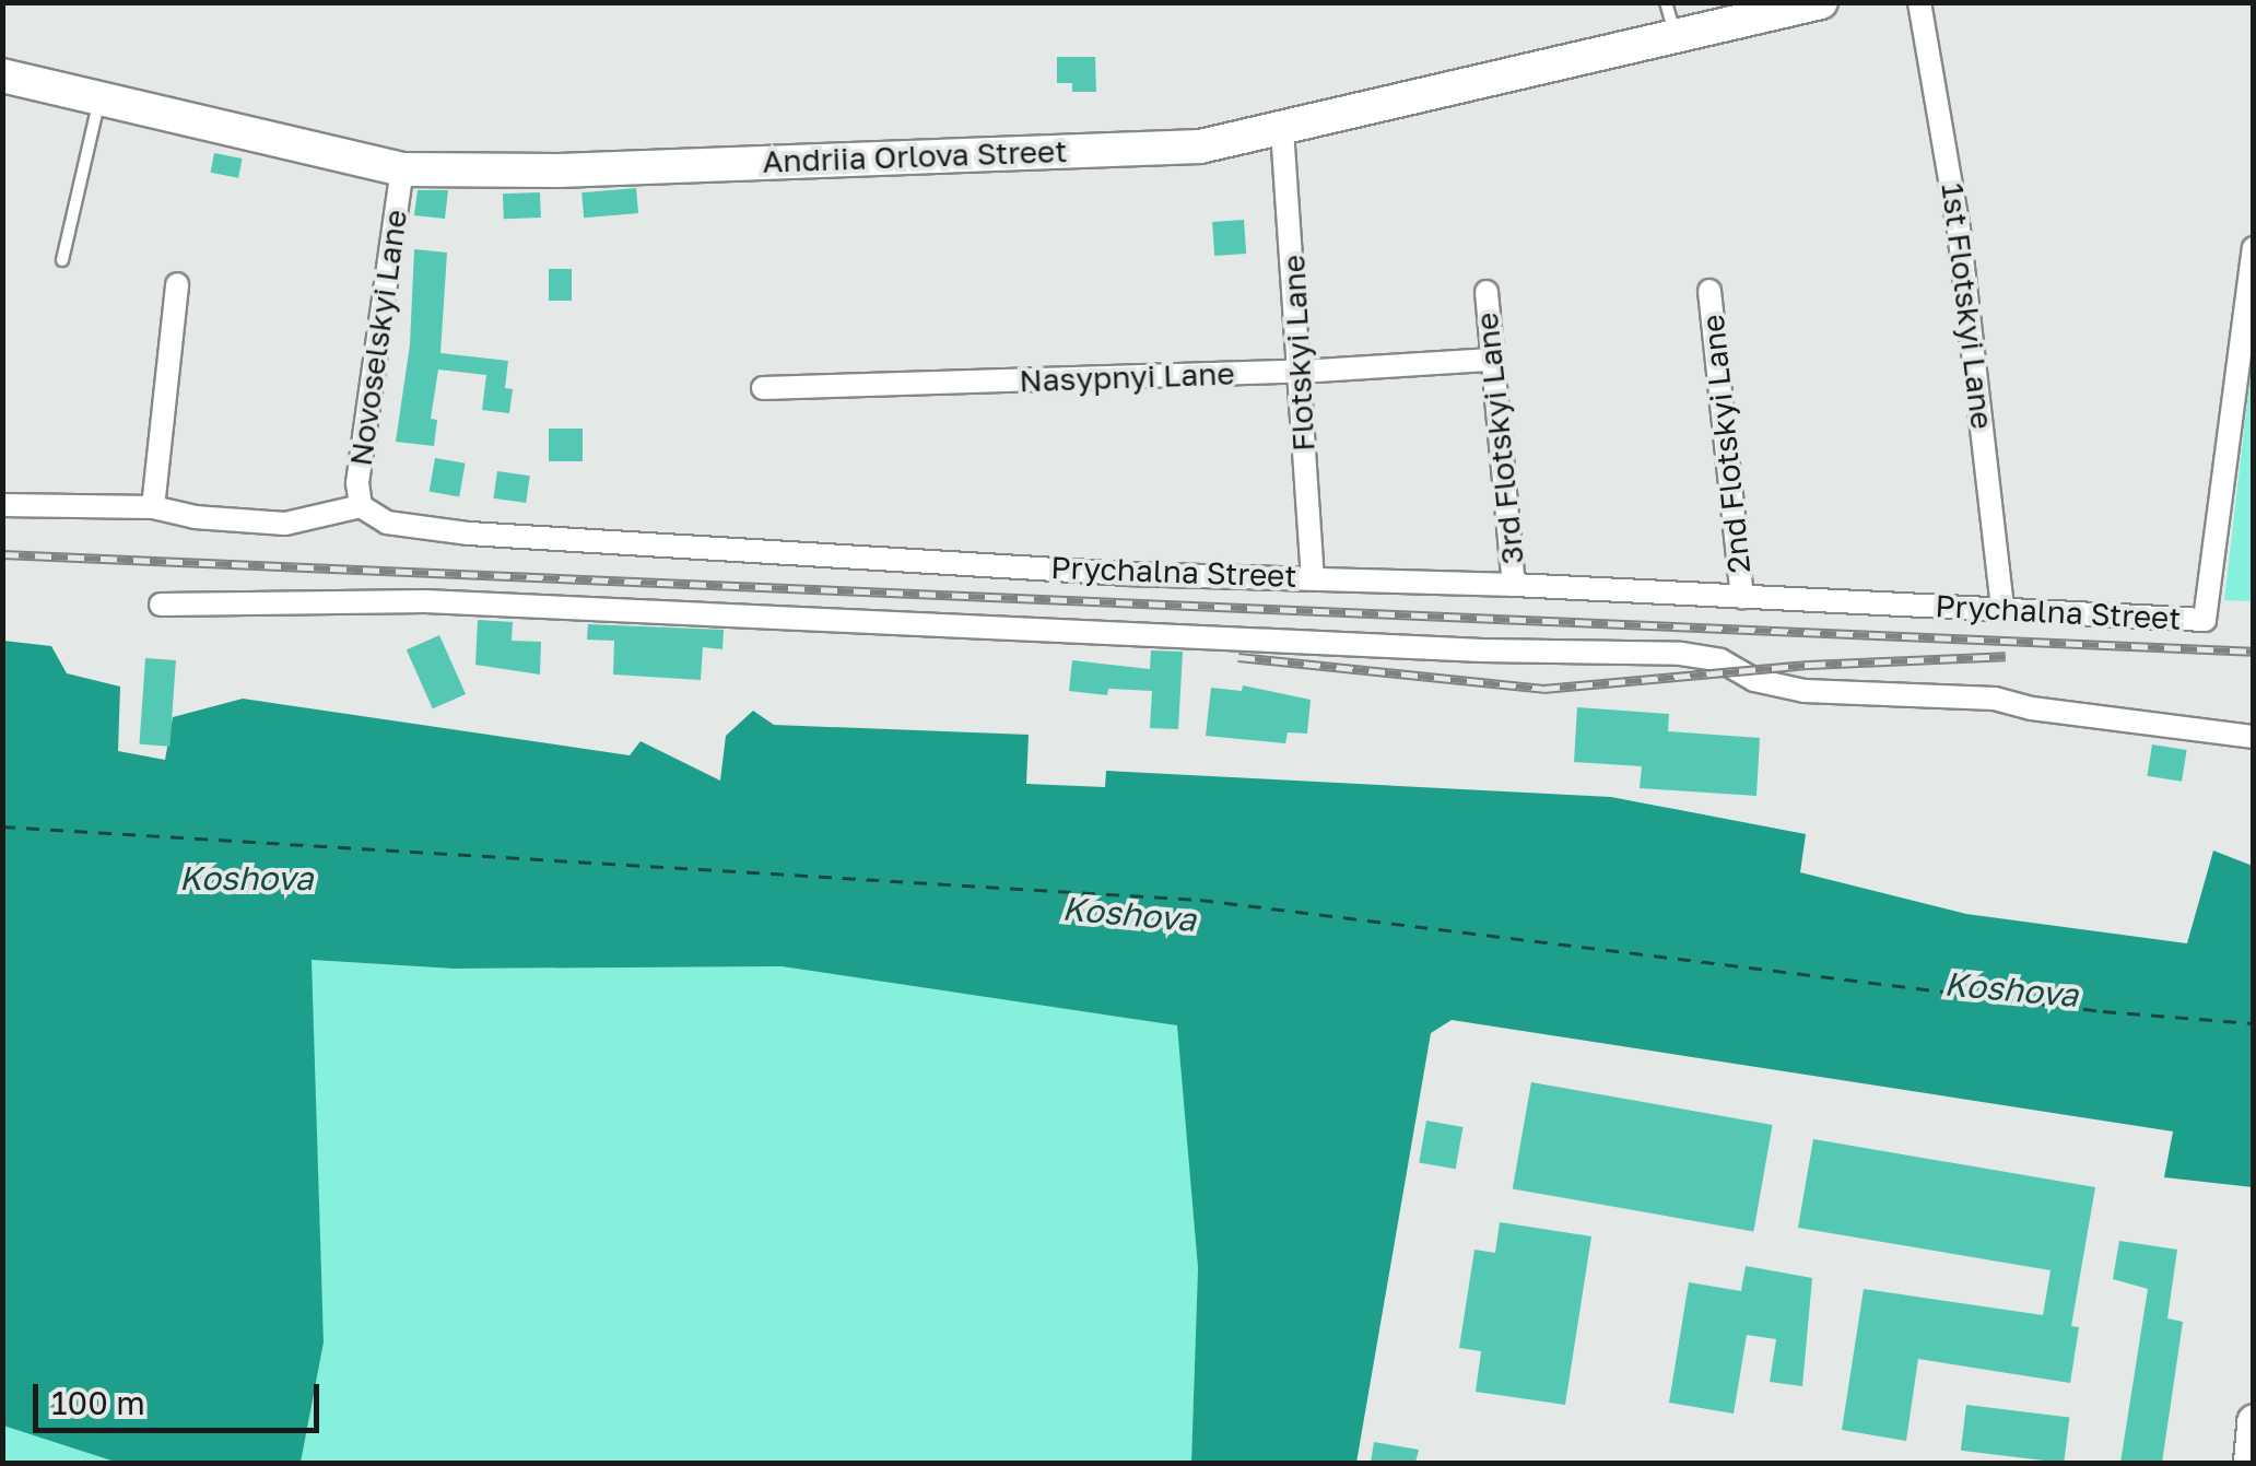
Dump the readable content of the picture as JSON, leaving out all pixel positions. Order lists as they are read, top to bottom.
{
  "streets": {
    "street": [
      "Andriia Orlova Street",
      "1st Flotskyi Lane",
      "Novoselskyi Lane",
      "Flotskyi Lane",
      "Nasypnyi Lane",
      "3rd Flotskyi Lane",
      "2nd Flotskyi Lane",
      "Prychalna Street"
    ]
  },
  "crossings": [
    ["Andriia Orlova Street", "Novoselskyi Lane"],
    ["Andriia Orlova Street", "Flotskyi Lane"],
    ["1st Flotskyi Lane", "Prychalna Street"],
    ["Novoselskyi Lane", "Prychalna Street"],
    ["Flotskyi Lane", "Nasypnyi Lane"],
    ["Flotskyi Lane", "Prychalna Street"],
    ["Nasypnyi Lane", "3rd Flotskyi Lane"],
    ["3rd Flotskyi Lane", "Prychalna Street"],
    ["2nd Flotskyi Lane", "Prychalna Street"]
  ],
  "water": ["Koshova"],
  "scale_bar": "100 m"
}
